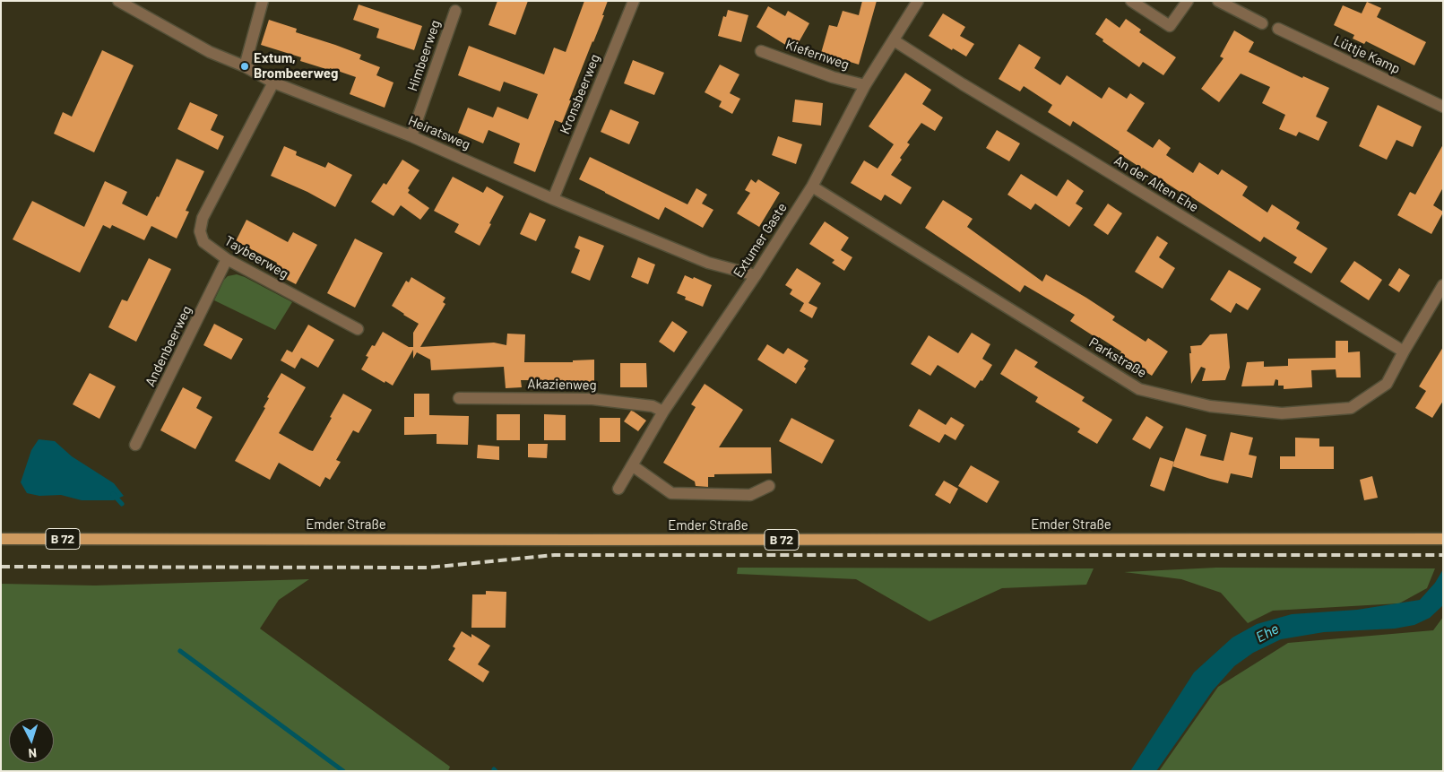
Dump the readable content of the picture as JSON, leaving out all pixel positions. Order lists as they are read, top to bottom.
{
  "streets": {
    "main road": ["Emder Straße", "B 72"],
    "street": [
      "Kiefernweg",
      "Lüttje Kamp",
      "Himbeerweg",
      "Kronsbeerweg",
      "Heiratsweg",
      "An der Alten Ehe",
      "Extumer Gaste",
      "Taybeerweg",
      "Andenbeerweg",
      "Parkstraße",
      "Akazienweg"
    ]
  },
  "crossings": [
    ["Kiefernweg", "Extumer Gaste"],
    ["Himbeerweg", "Heiratsweg"],
    ["Kronsbeerweg", "Heiratsweg"],
    ["Heiratsweg", "Extumer Gaste"],
    ["Heiratsweg", "Taybeerweg"],
    ["An der Alten Ehe", "Extumer Gaste"],
    ["An der Alten Ehe", "Parkstraße"],
    ["Extumer Gaste", "Parkstraße"],
    ["Extumer Gaste", "Akazienweg"],
    ["Taybeerweg", "Andenbeerweg"]
  ],
  "water": ["Ehe"],
  "places": ["Extum, Brombeerweg"],
  "north": "bottom"
}
